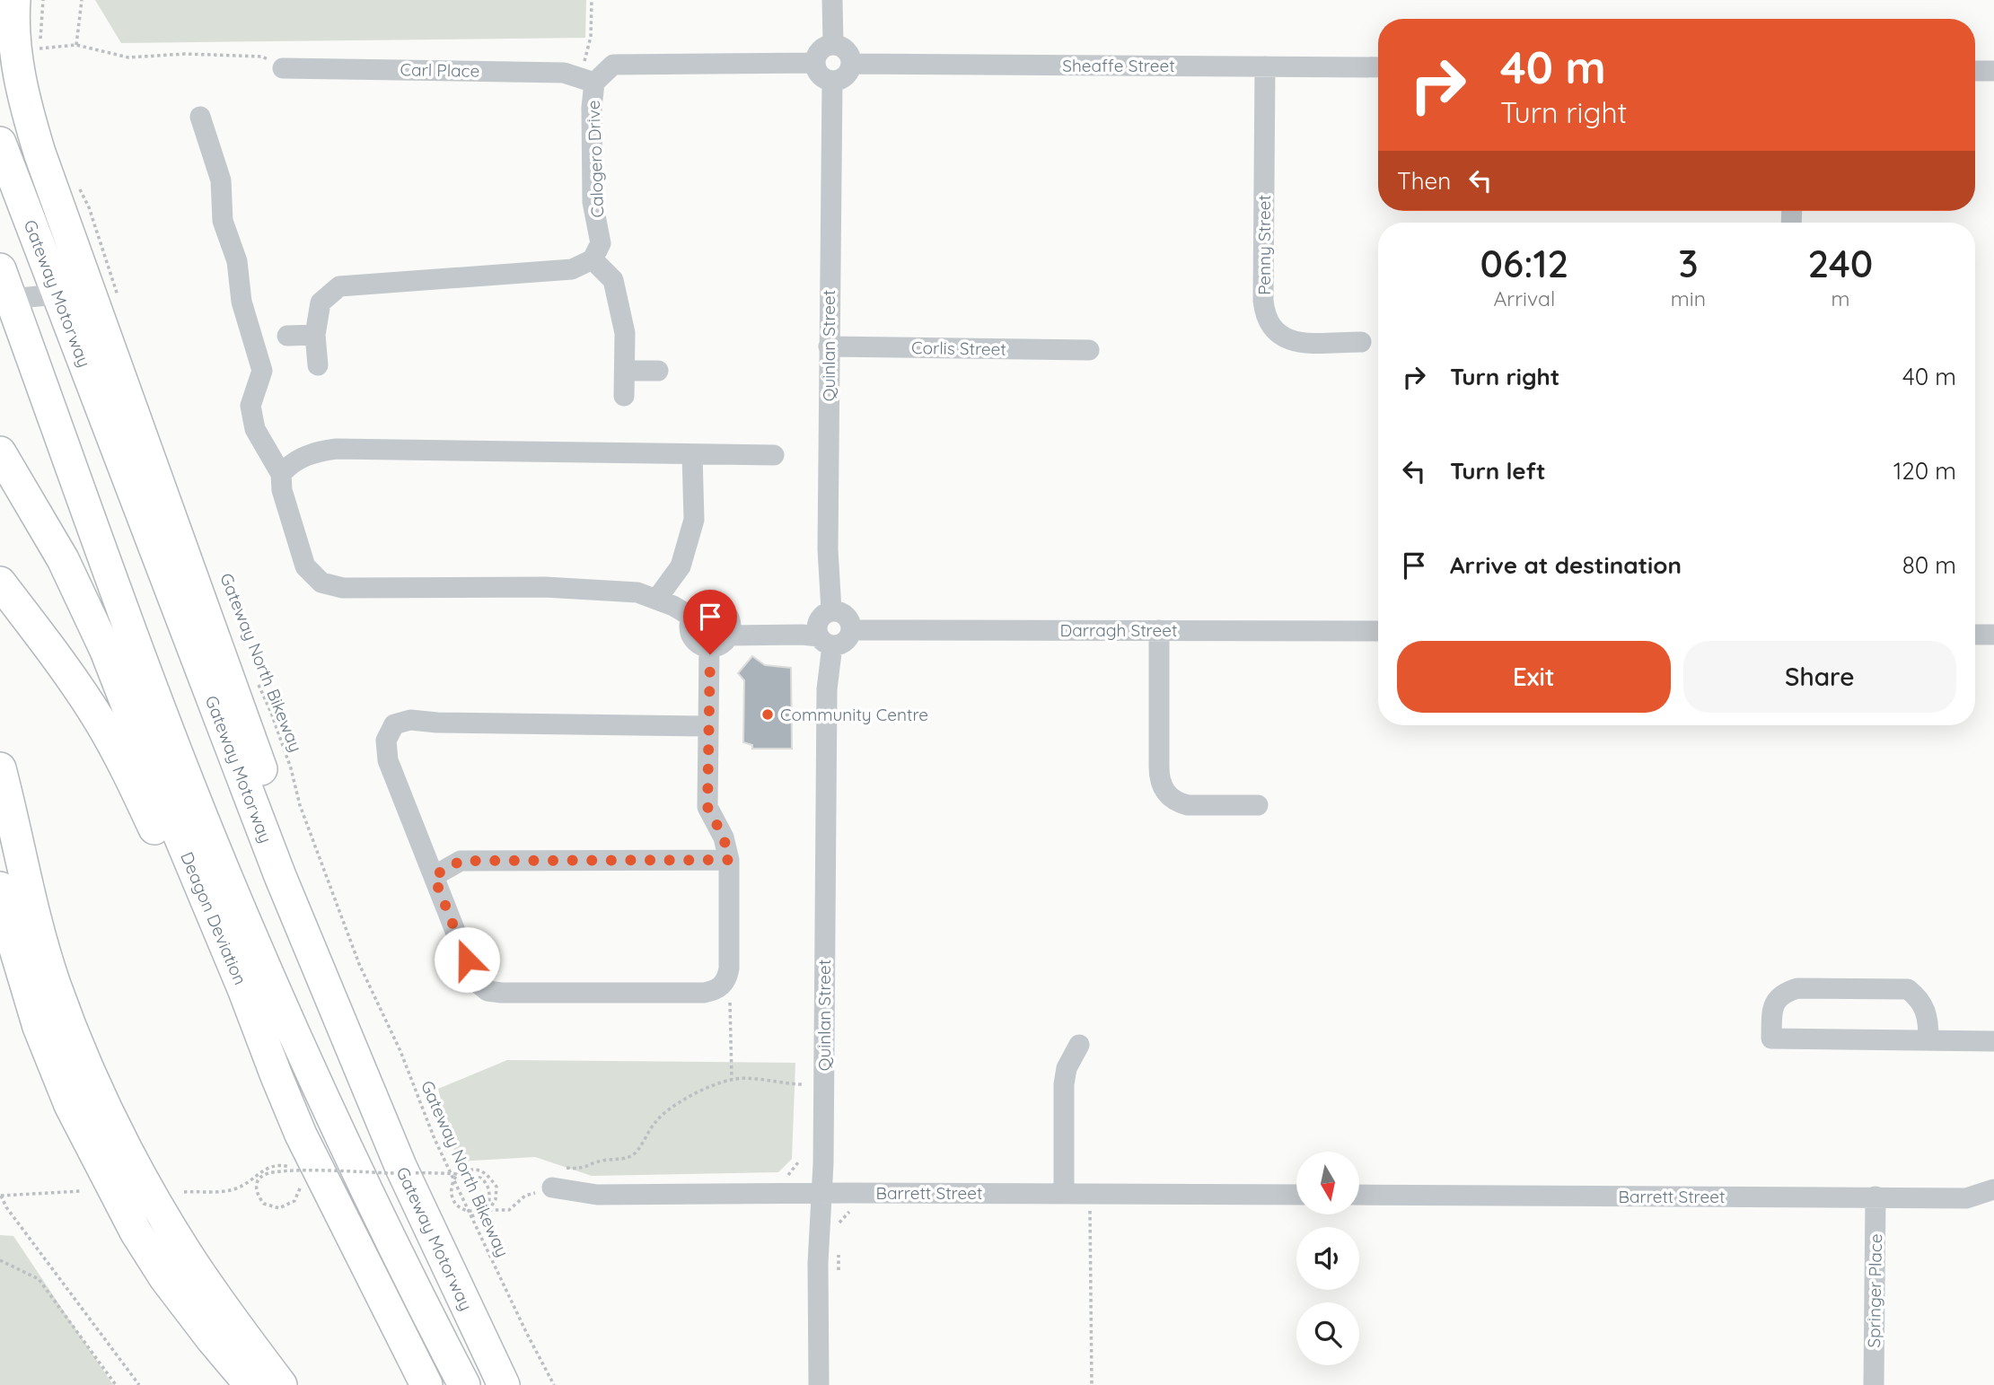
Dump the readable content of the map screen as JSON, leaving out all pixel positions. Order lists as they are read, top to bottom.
{
  "streets": {
    "highway": ["Gateway Motorway", "Deagon Deviation"],
    "street": [
      "Sheaffe Street",
      "Carl Place",
      "Calogero Drive",
      "Penny Street",
      "Quinlan Street",
      "Corlis Street",
      "Darragh Street",
      "Barrett Street",
      "Springer Place"
    ],
    "path": ["Gateway North Bikeway"]
  },
  "crossings": [
    ["Sheaffe Street", "Calogero Drive"],
    ["Sheaffe Street", "Penny Street"],
    ["Sheaffe Street", "Quinlan Street"],
    ["Carl Place", "Calogero Drive"],
    ["Calogero Drive", "Quinlan Street"],
    ["Quinlan Street", "Corlis Street"],
    ["Quinlan Street", "Darragh Street"],
    ["Quinlan Street", "Barrett Street"],
    ["Barrett Street", "Springer Place"]
  ],
  "places": ["Community Centre"],
  "north": "bottom",
  "page": {
    "turn": ["40 m", "Turn right"],
    "then": "Then",
    "eta": [
      "06:12",
      "Arrival",
      "3",
      "min",
      "240",
      "m"
    ],
    "list": [
      {
        "name": "Turn right",
        "value": "40 m"
      },
      {
        "name": "Turn left",
        "value": "120 m"
      },
      {
        "name": "Arrive at destination",
        "value": "80 m"
      }
    ],
    "buttons": ["Exit", "Share"]
  }
}
